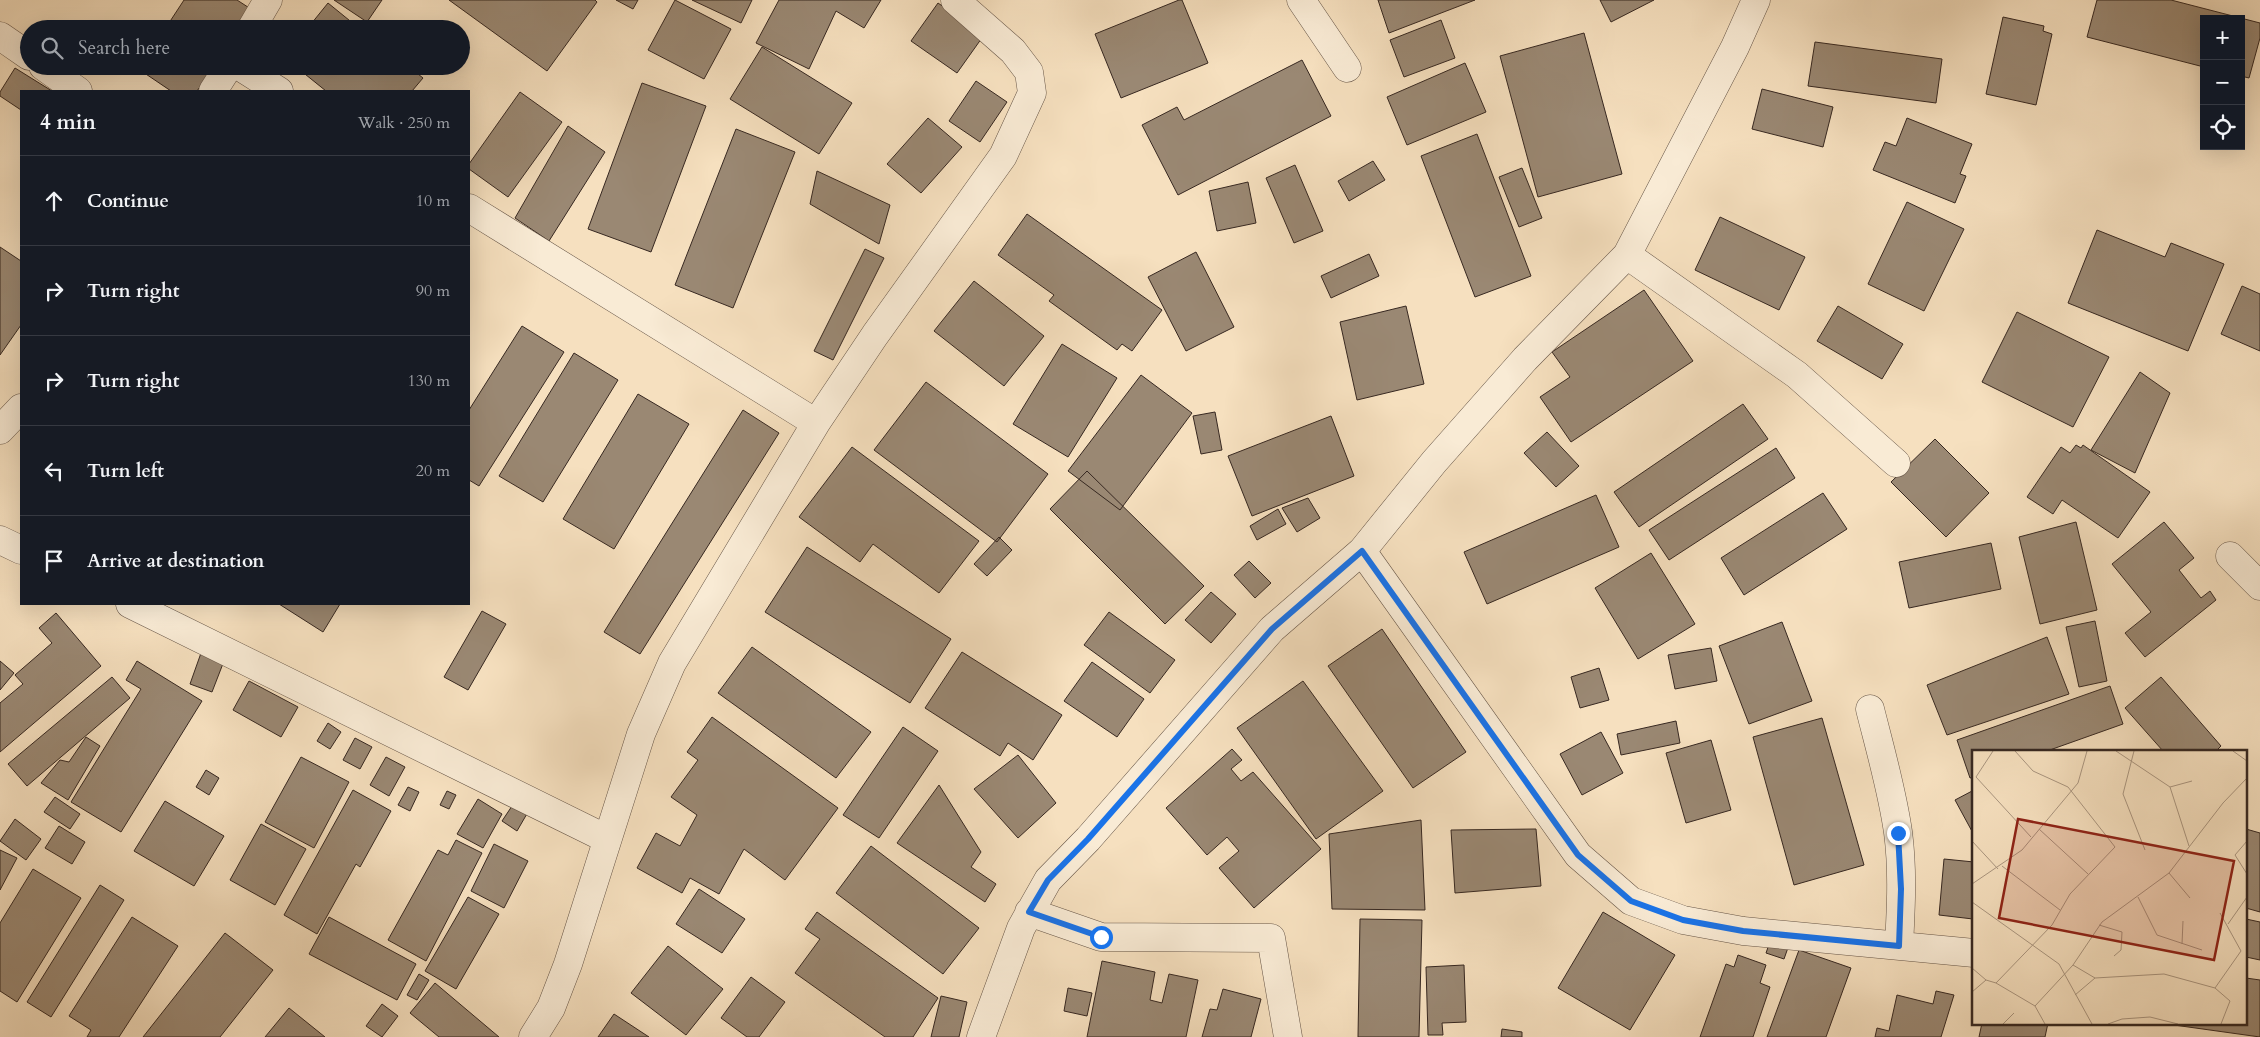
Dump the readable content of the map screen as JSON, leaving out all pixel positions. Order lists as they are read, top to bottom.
{
  "page": {
    "map_buttons": ["+", "−"],
    "search": "Search here",
    "heading": ["4 min", "Walk · 250 m"],
    "list": [
      ["Continue", "10 m"],
      ["Turn right", "90 m"],
      ["Turn right", "130 m"],
      ["Turn left", "20 m"],
      "Arrive at destination"
    ]
  }
}
